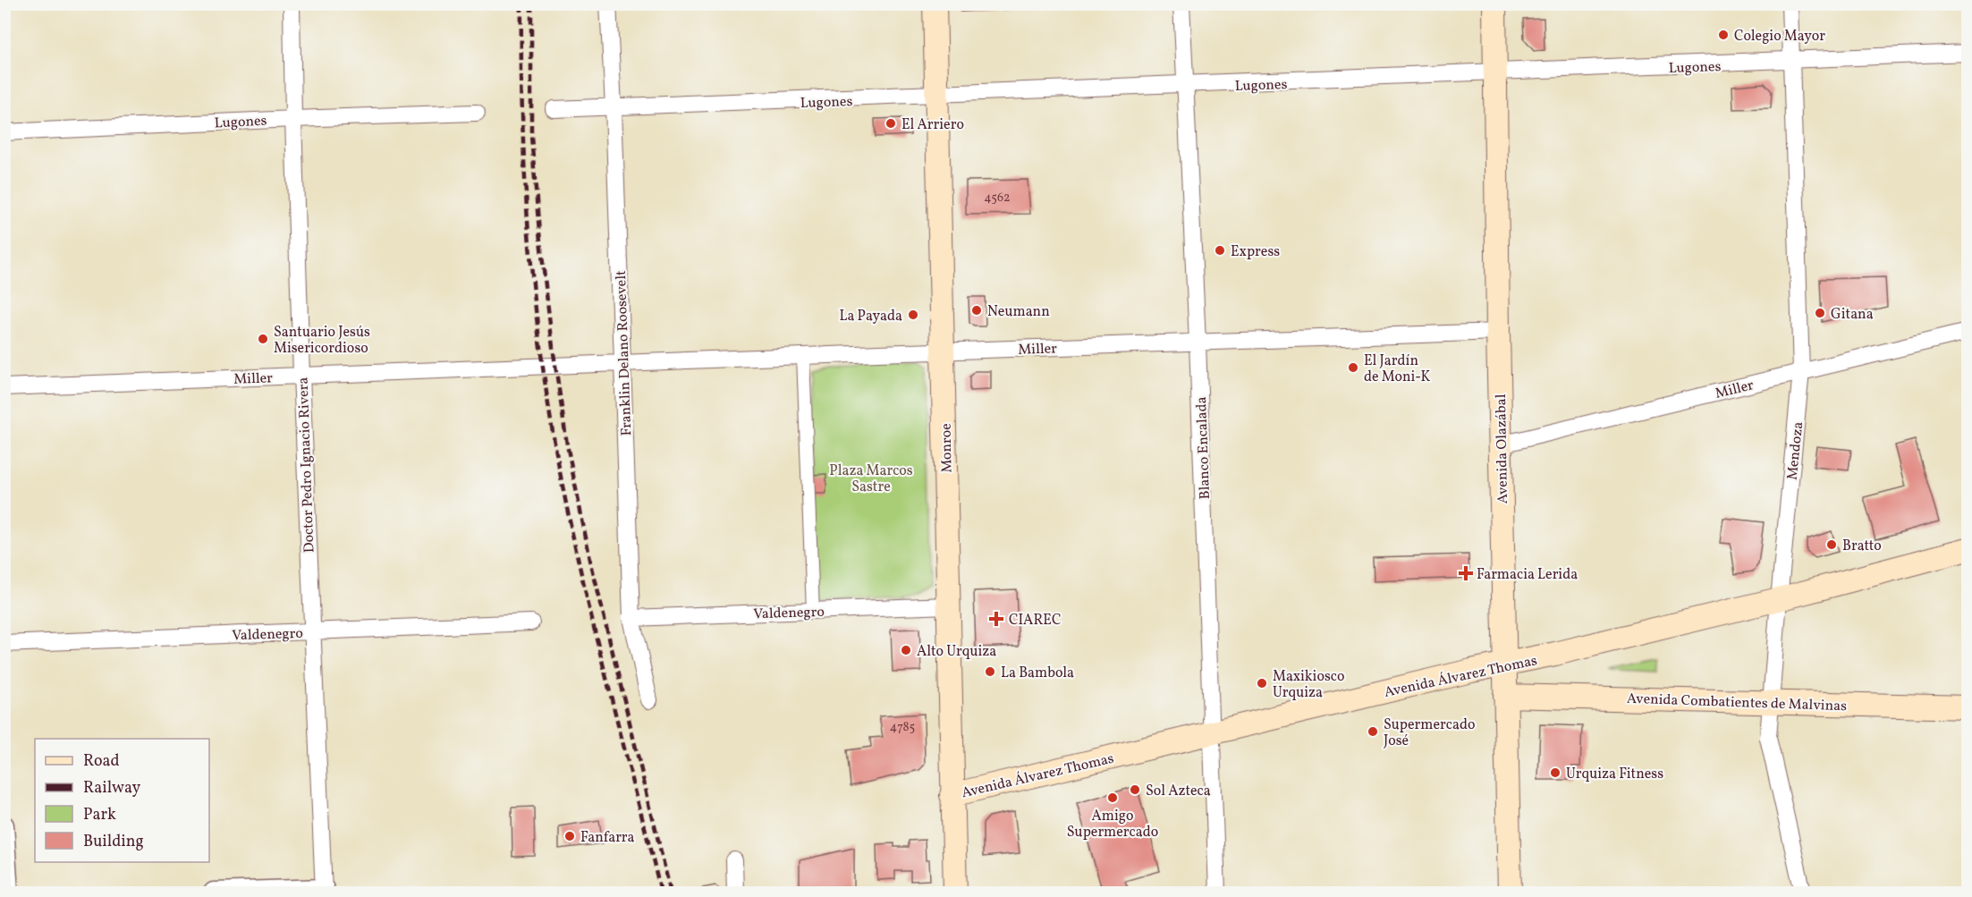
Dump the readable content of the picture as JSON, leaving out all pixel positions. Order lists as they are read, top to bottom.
{
  "streets": {
    "main road": [
      "Monroe",
      "Avenida Olazábal",
      "Avenida Álvarez Thomas",
      "Avenida Combatientes de Malvinas"
    ],
    "street": [
      "Lugones",
      "Miller",
      "Franklin Delano Roosevelt",
      "Blanco Encalada",
      "Mendoza",
      "Doctor Pedro Ignacio Rivera",
      "Valdenegro"
    ]
  },
  "crossings": [
    ["Lugones", "Franklin Delano Roosevelt"],
    ["Lugones", "Monroe"],
    ["Lugones", "Blanco Encalada"],
    ["Lugones", "Avenida Olazábal"],
    ["Lugones", "Mendoza"],
    ["Lugones", "Doctor Pedro Ignacio Rivera"],
    ["Miller", "Franklin Delano Roosevelt"],
    ["Miller", "Monroe"],
    ["Miller", "Blanco Encalada"],
    ["Miller", "Avenida Olazábal"],
    ["Miller", "Mendoza"],
    ["Miller", "Doctor Pedro Ignacio Rivera"],
    ["Franklin Delano Roosevelt", "Valdenegro"],
    ["Monroe", "Valdenegro"],
    ["Monroe", "Avenida Álvarez Thomas"],
    ["Blanco Encalada", "Avenida Álvarez Thomas"],
    ["Avenida Olazábal", "Avenida Álvarez Thomas"],
    ["Avenida Olazábal", "Avenida Combatientes de Malvinas"],
    ["Mendoza", "Avenida Álvarez Thomas"],
    ["Mendoza", "Avenida Combatientes de Malvinas"],
    ["Doctor Pedro Ignacio Rivera", "Valdenegro"]
  ],
  "parks": ["Plaza Marcos Sastre"],
  "places": {
    "other": [
      "Colegio Mayor",
      "El Arriero",
      "Express",
      "Neumann",
      "Gitana",
      "La Payada",
      "Santuario Jesús Misericordioso",
      "El Jardín de Moni-K",
      "Bratto",
      "Alto Urquiza",
      "La Bambola",
      "Maxikiosco Urquiza",
      "Supermercado José",
      "Urquiza Fitness",
      "Sol Azteca",
      "Amigo Supermercado",
      "Fanfarra"
    ],
    "health": ["Farmacia Lerida", "CIAREC"]
  },
  "house_numbers": ["4562", "4785"],
  "legend": [
    "Road",
    "Railway",
    "Park",
    "Building"
  ]
}
